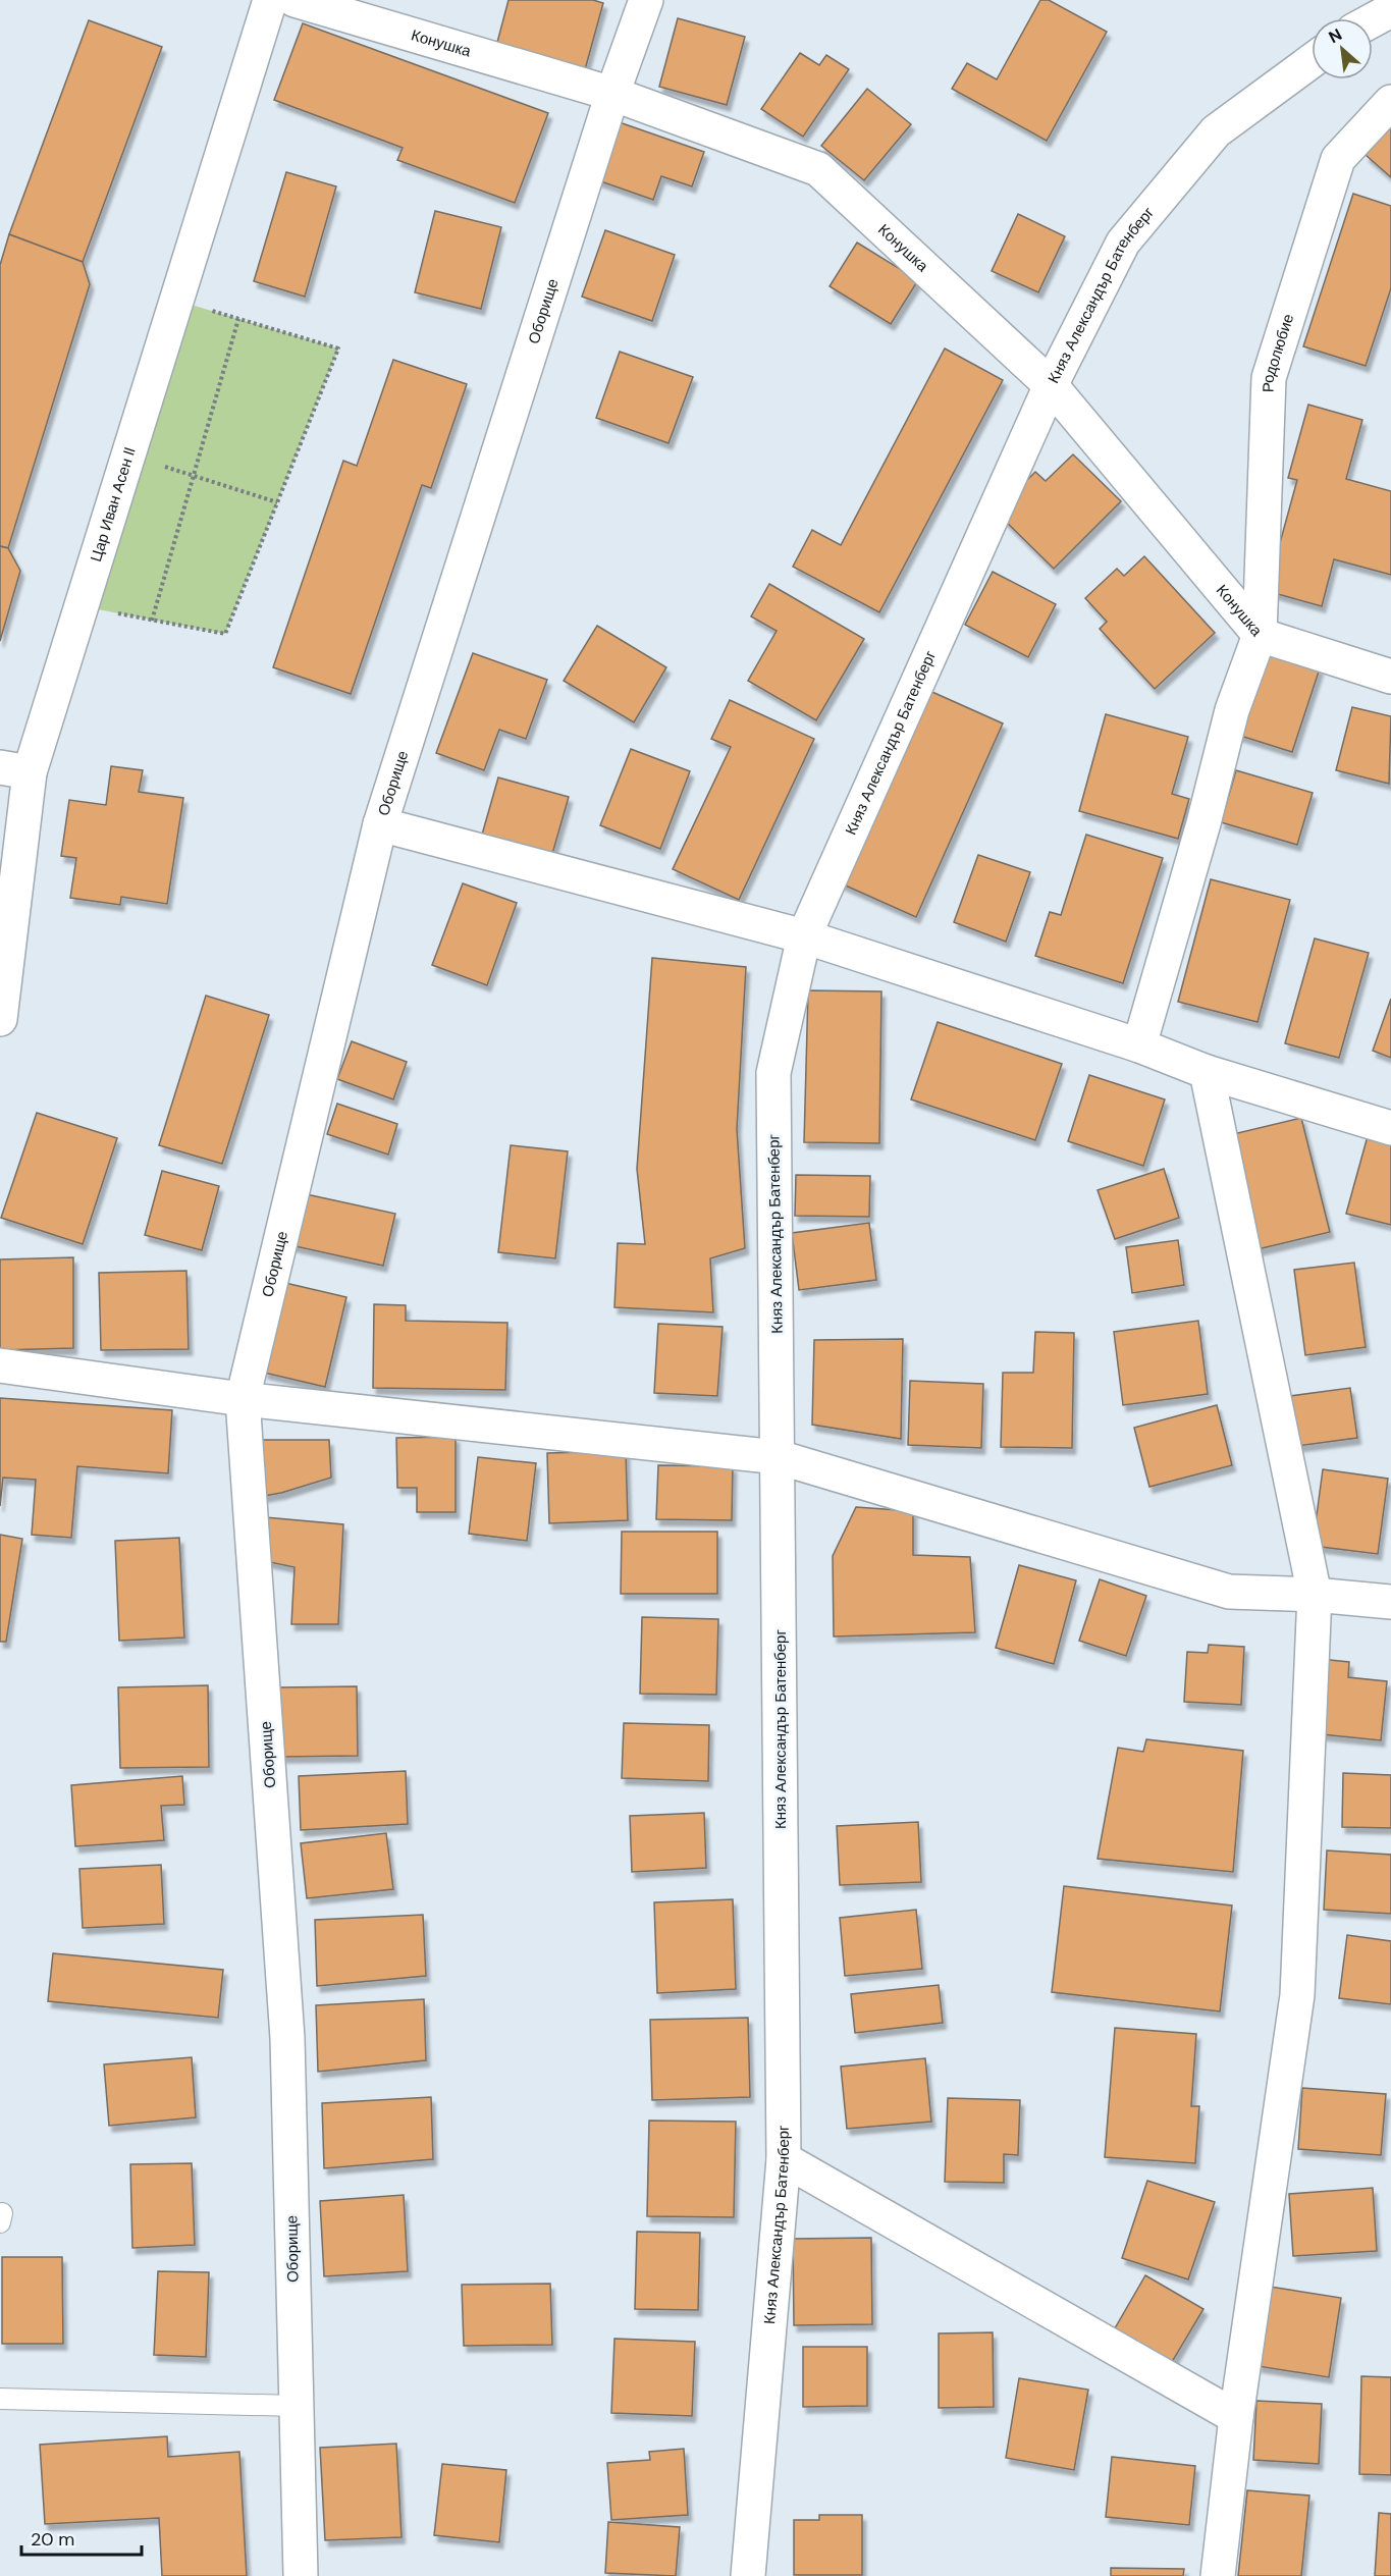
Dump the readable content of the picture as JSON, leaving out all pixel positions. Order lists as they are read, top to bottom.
{
  "streets": {
    "street": [
      "Конушка",
      "Княз Александър Батенберг",
      "Оборище",
      "Родолюбие",
      "Цар Иван Асен II"
    ]
  },
  "crossings": [
    ["Конушка", "Княз Александър Батенберг"],
    ["Конушка", "Оборище"],
    ["Конушка", "Родолюбие"]
  ],
  "scale_bar": "20 m",
  "north": "top left"
}
